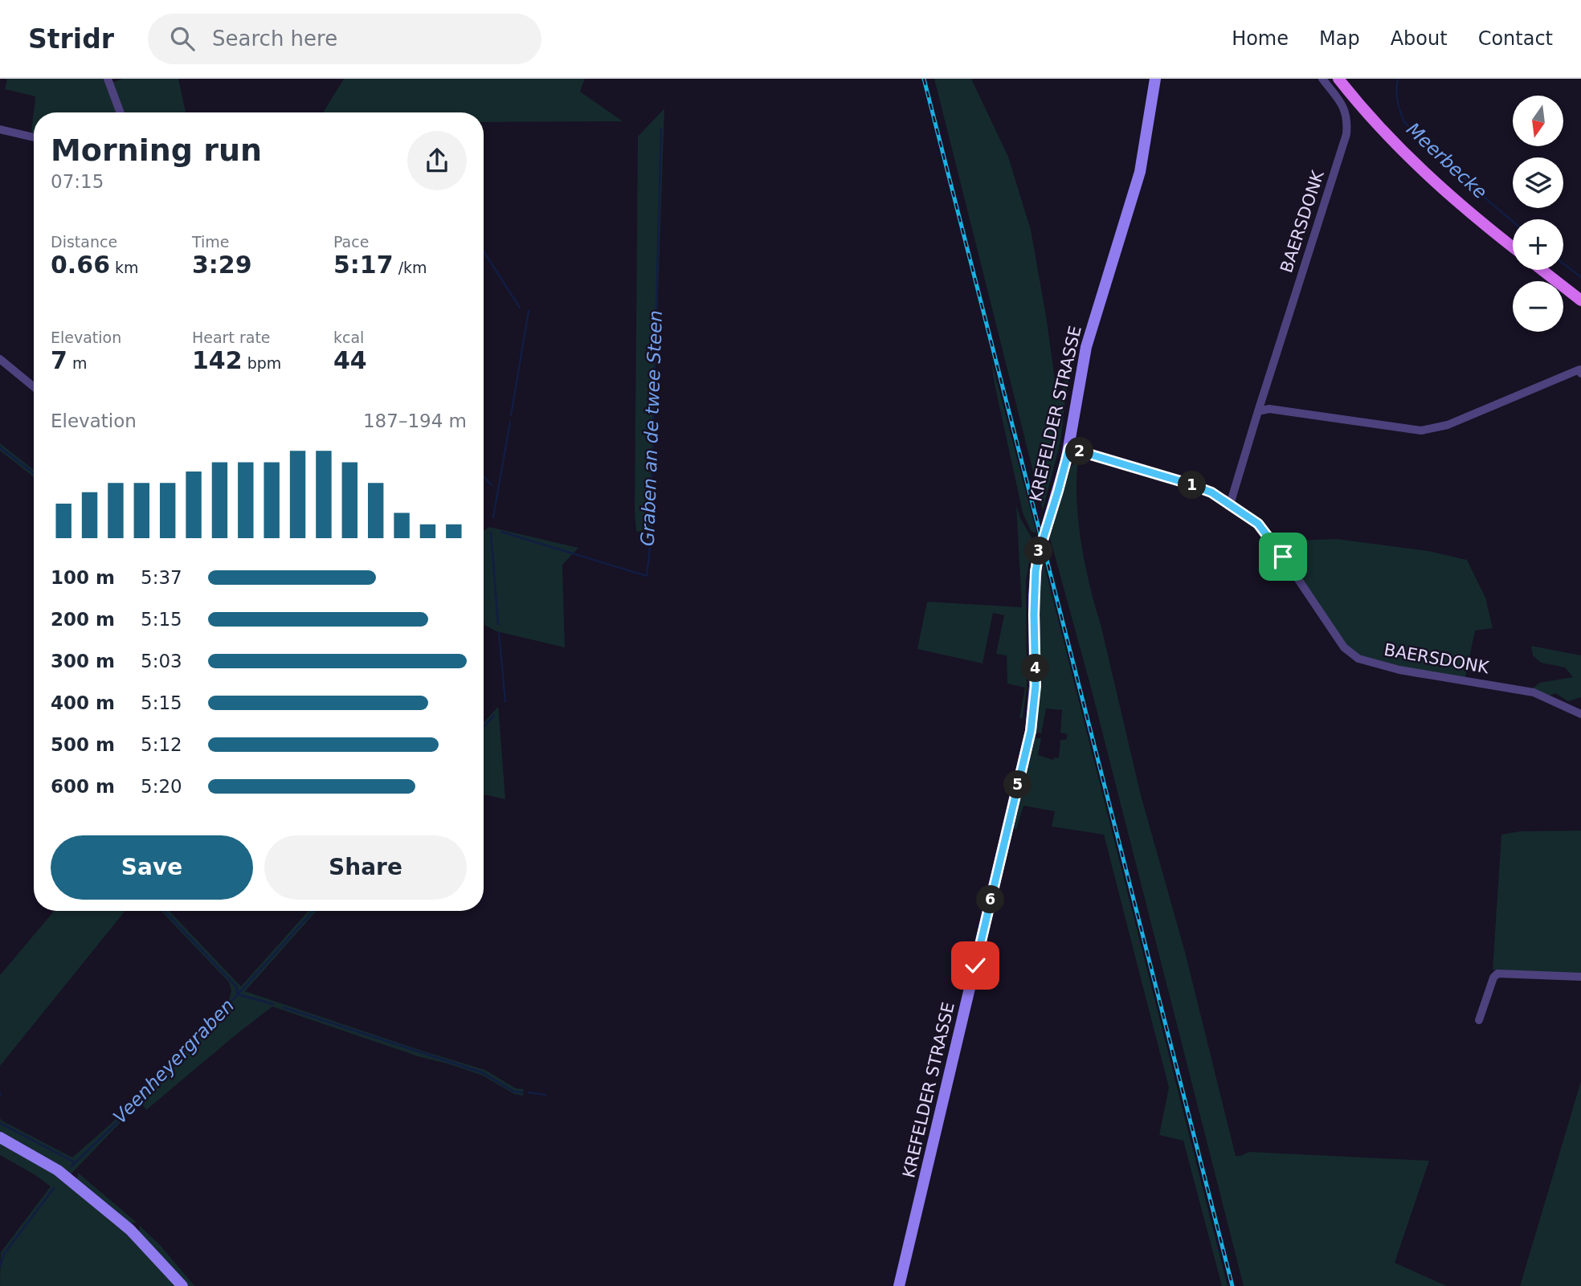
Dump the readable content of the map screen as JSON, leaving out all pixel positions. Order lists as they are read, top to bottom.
{
  "streets": {
    "main road": ["KREFELDER STRASSE"],
    "street": ["BAERSDONK"]
  },
  "crossings": [
    ["BAERSDONK", "KREFELDER STRASSE"]
  ],
  "water": ["Meerbecke", "Graben an de twee Steen", "Veenheyergraben"],
  "north": "bottom",
  "page": {
    "header": "Stridr",
    "search": "Search here",
    "nav": [
      "Home",
      "Map",
      "About",
      "Contact"
    ],
    "map_buttons": ["+", "−"],
    "heading": ["Morning run", "07:15"],
    "stats": [
      ["Distance", "0.66 km"],
      ["Time", "3:29"],
      ["Pace", "5:17 /km"],
      ["Elevation", "7 m"],
      ["Heart rate", "142 bpm"],
      ["kcal", "44"]
    ],
    "chart": ["Elevation", "187–194 m"],
    "pins": [
      "2",
      "1",
      "3",
      "4",
      "5",
      "6"
    ],
    "list": [
      {
        "name": "100 m",
        "note": "5:37"
      },
      {
        "name": "200 m",
        "note": "5:15"
      },
      {
        "name": "300 m",
        "note": "5:03"
      },
      {
        "name": "400 m",
        "note": "5:15"
      },
      {
        "name": "500 m",
        "note": "5:12"
      },
      {
        "name": "600 m",
        "note": "5:20"
      }
    ],
    "buttons": ["Save", "Share"]
  }
}
